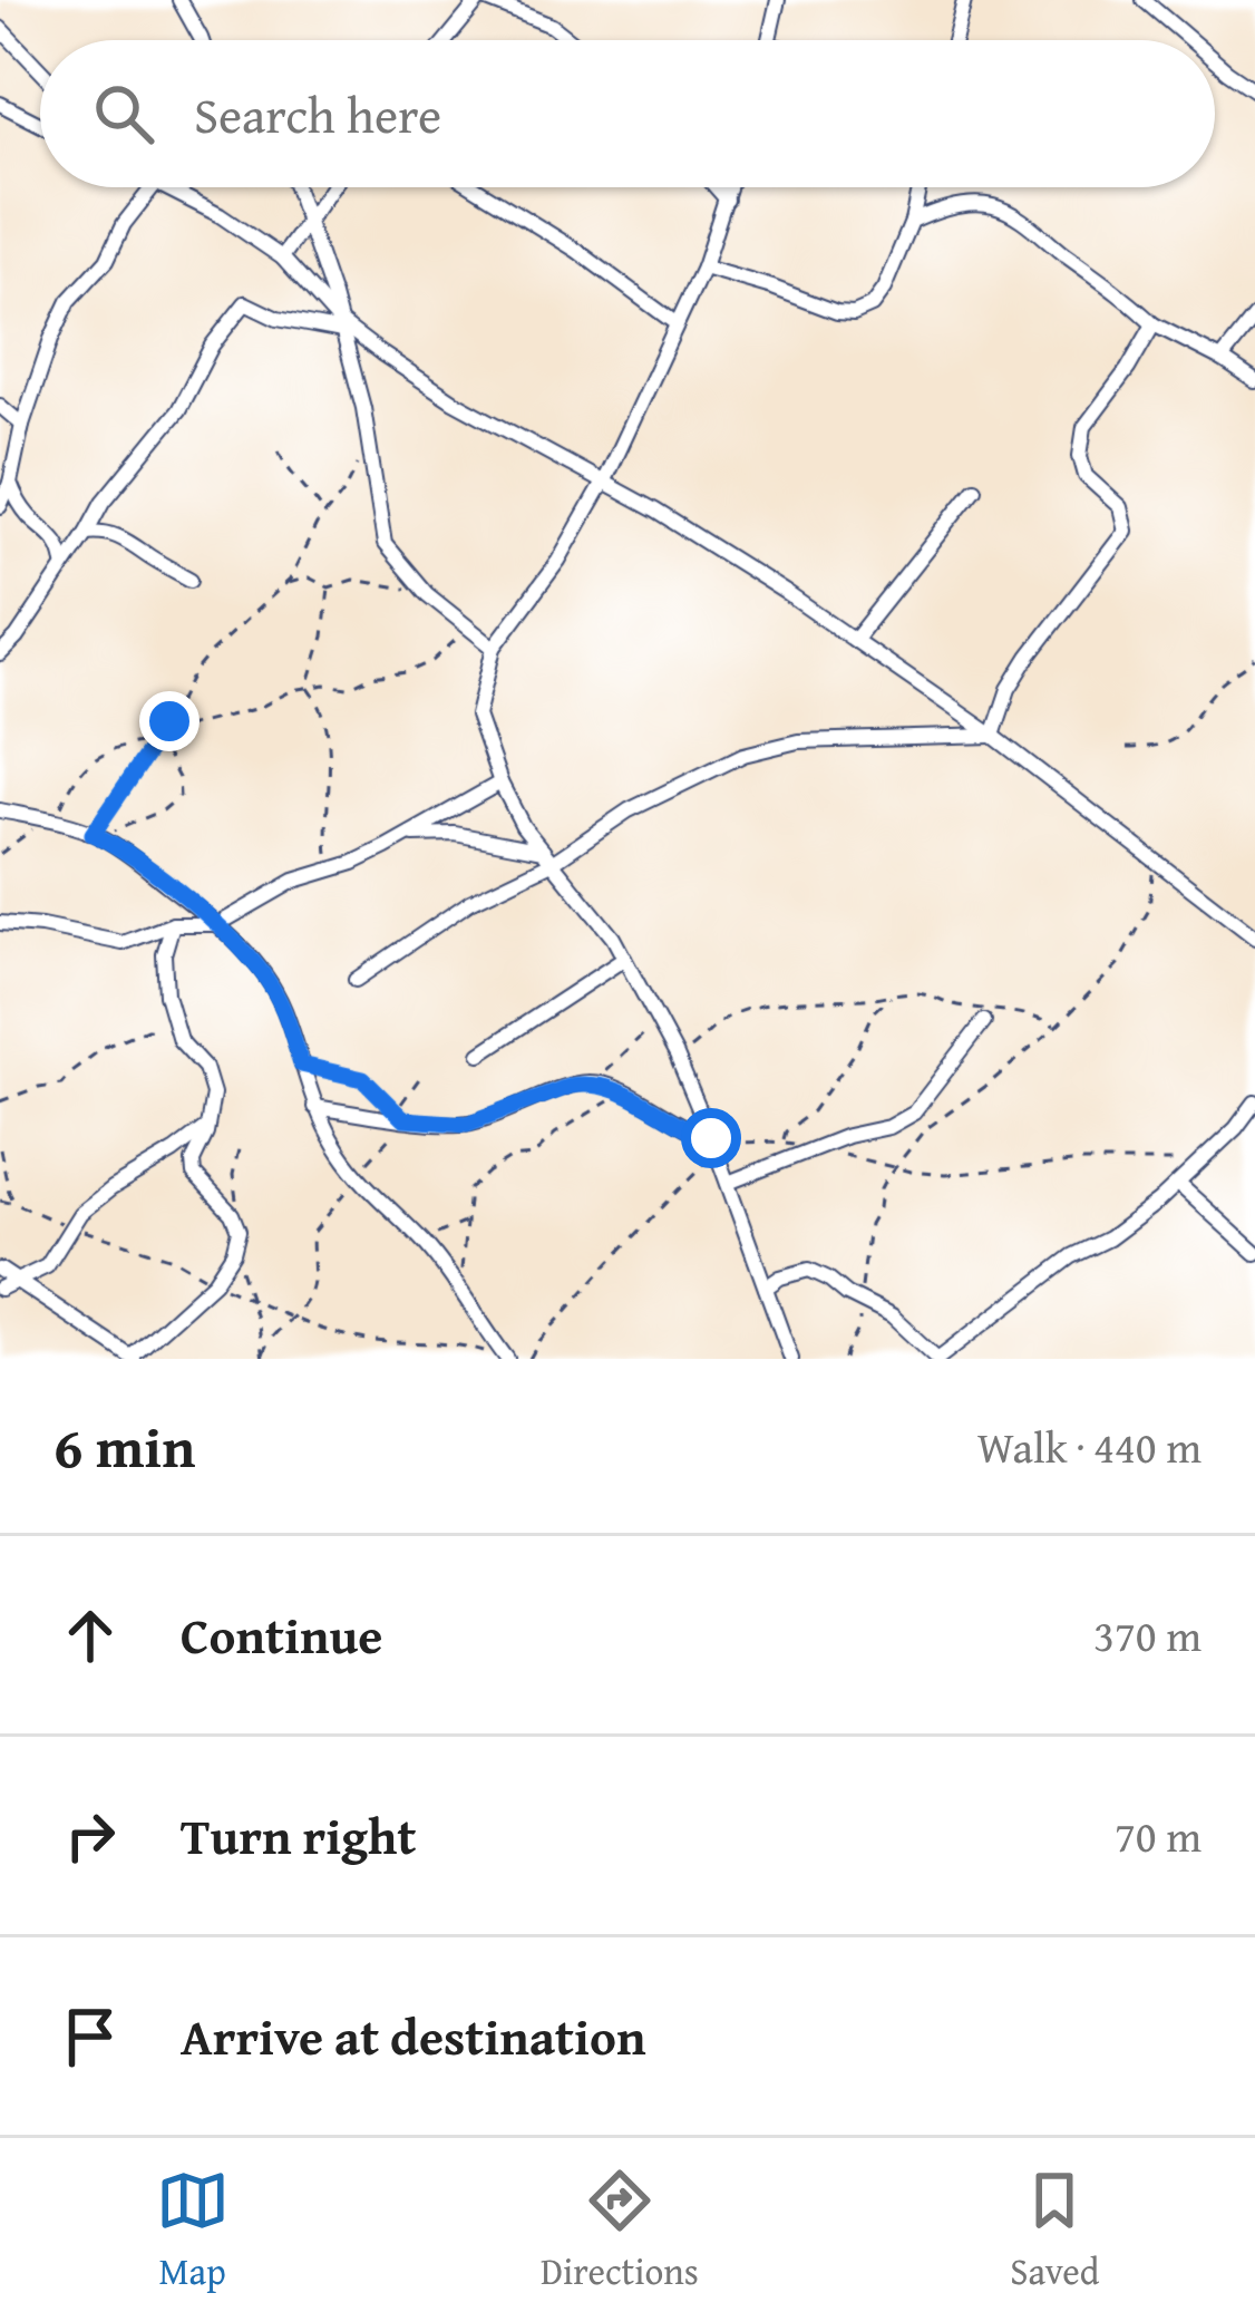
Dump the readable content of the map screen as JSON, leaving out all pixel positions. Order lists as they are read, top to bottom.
{
  "page": {
    "search": "Search here",
    "heading": ["6 min", "Walk · 440 m"],
    "list": [
      ["Continue", "370 m"],
      ["Turn right", "70 m"],
      "Arrive at destination"
    ],
    "nav": ["Map", "Directions", "Saved"]
  }
}
